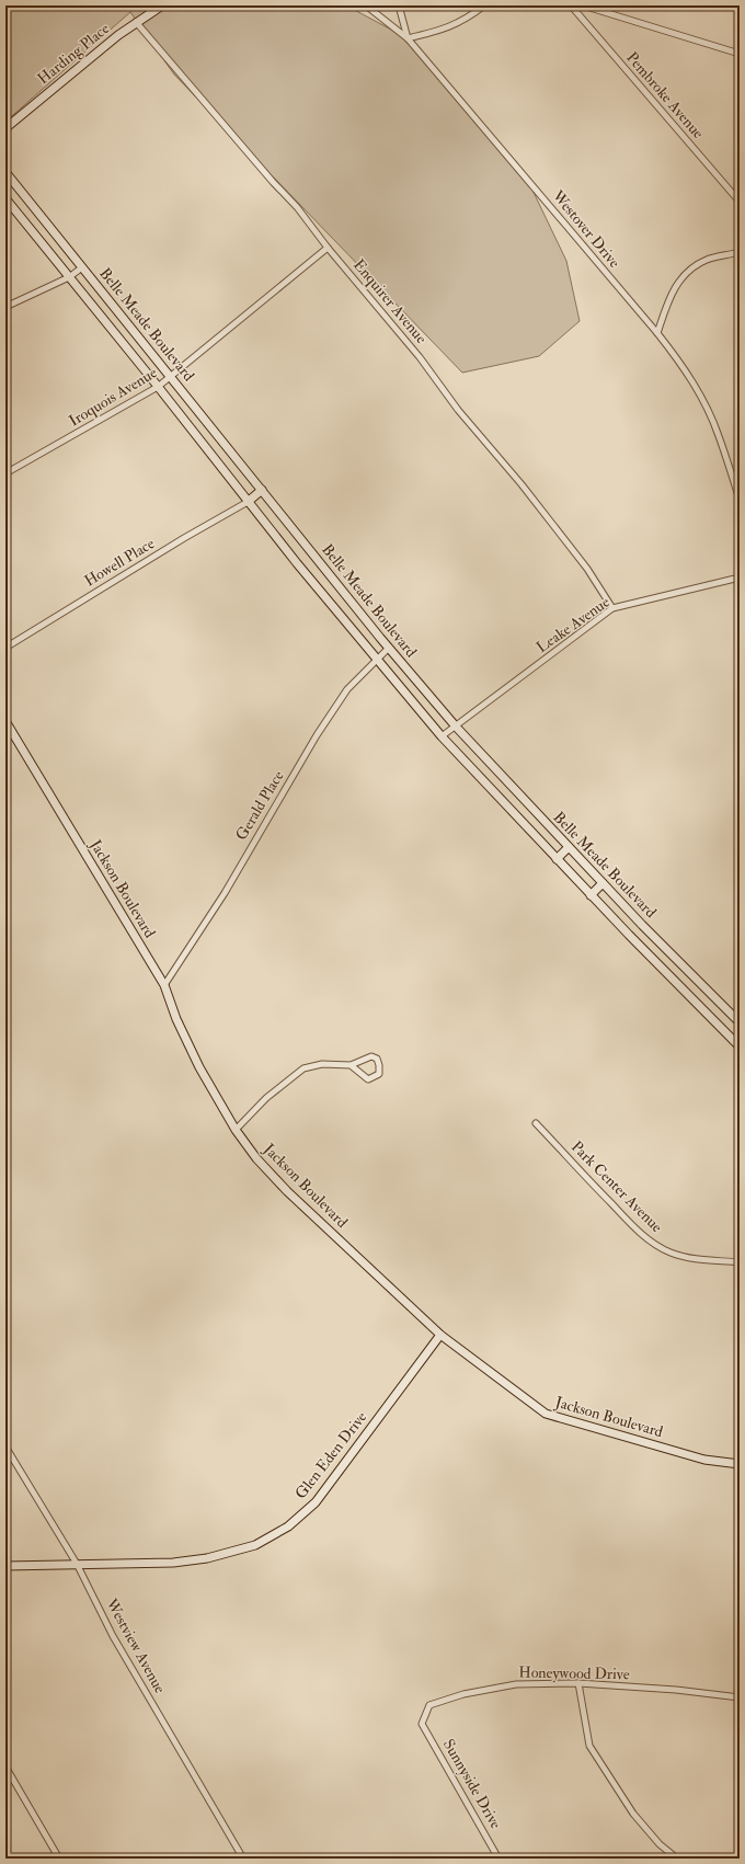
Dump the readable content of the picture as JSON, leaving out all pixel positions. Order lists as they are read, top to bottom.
{
  "streets": {
    "main road": [
      "Harding Place",
      "Belle Meade Boulevard",
      "Jackson Boulevard",
      "Glen Eden Drive"
    ],
    "street": [
      "Pembroke Avenue",
      "Westover Drive",
      "Enquirer Avenue",
      "Iroquois Avenue",
      "Howell Place",
      "Leake Avenue",
      "Gerald Place",
      "Park Center Avenue",
      "Westview Avenue",
      "Honeywood Drive",
      "Sunnyside Drive"
    ]
  },
  "crossings": [
    ["Harding Place", "Enquirer Avenue"],
    ["Enquirer Avenue", "Iroquois Avenue"],
    ["Enquirer Avenue", "Leake Avenue"],
    ["Belle Meade Boulevard", "Iroquois Avenue"],
    ["Belle Meade Boulevard", "Howell Place"],
    ["Belle Meade Boulevard", "Leake Avenue"],
    ["Belle Meade Boulevard", "Gerald Place"],
    ["Gerald Place", "Jackson Boulevard"],
    ["Jackson Boulevard", "Glen Eden Drive"],
    ["Glen Eden Drive", "Westview Avenue"],
    ["Honeywood Drive", "Sunnyside Drive"]
  ]
}
